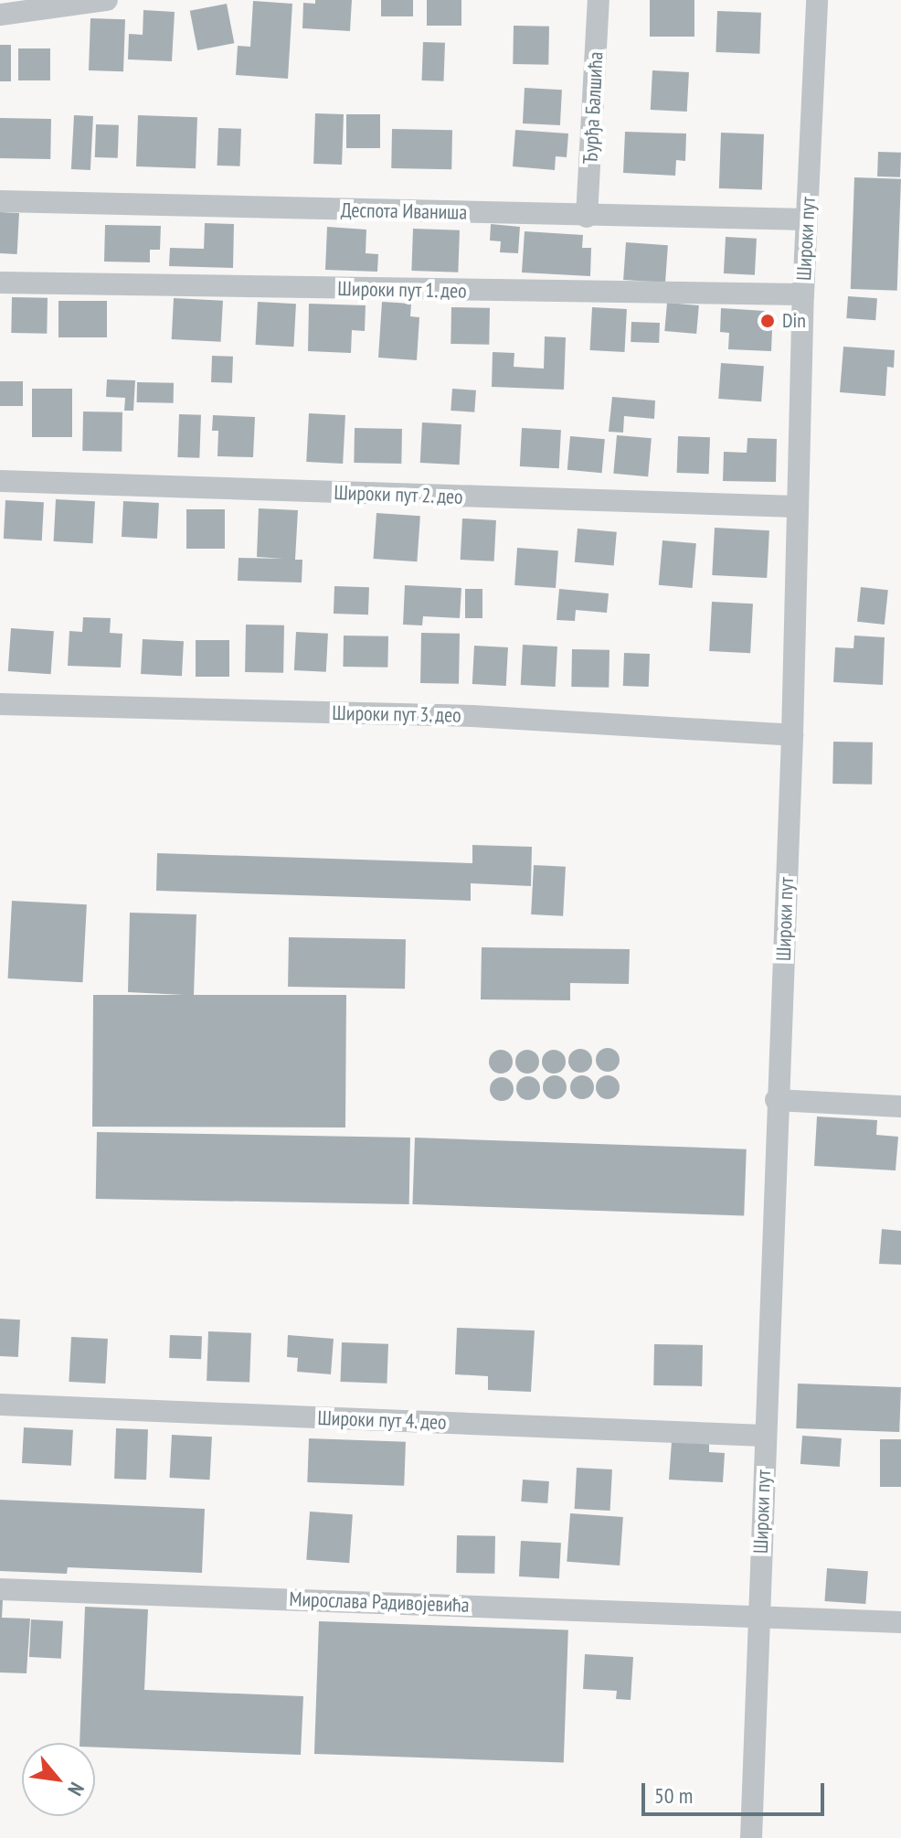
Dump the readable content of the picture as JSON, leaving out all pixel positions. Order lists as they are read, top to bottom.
{
  "streets": {
    "street": [
      "Ђурђа Балшића",
      "Деспота Иваниша",
      "Широки пут",
      "Широки пут 1. део",
      "Широки пут 2. део",
      "Широки пут 3. део",
      "Широки пут 4. део",
      "Мирослава Радивојевића"
    ]
  },
  "crossings": [
    ["Ђурђа Балшића", "Деспота Иваниша"],
    ["Деспота Иваниша", "Широки пут"],
    ["Широки пут", "Широки пут 1. део"],
    ["Широки пут", "Широки пут 2. део"],
    ["Широки пут", "Широки пут 3. део"],
    ["Широки пут", "Широки пут 4. део"],
    ["Широки пут", "Мирослава Радивојевића"]
  ],
  "places": ["Din"],
  "scale_bar": "50 m",
  "north": "bottom right"
}
